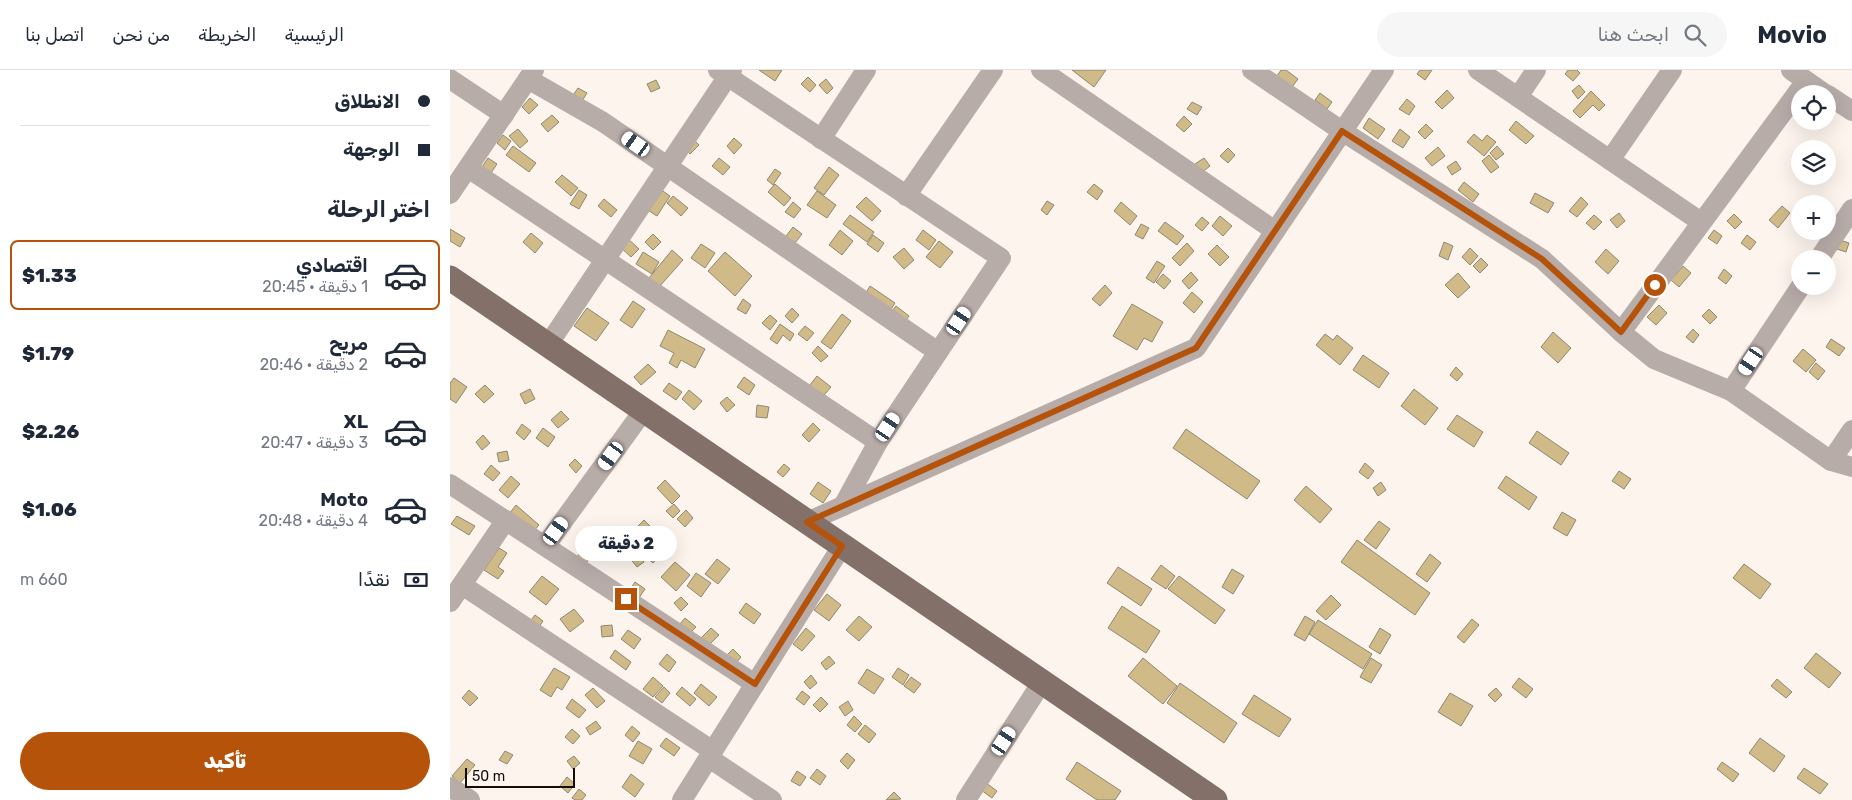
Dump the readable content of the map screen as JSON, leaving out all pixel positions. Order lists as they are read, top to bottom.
{
  "scale_bar": "50 m",
  "page": {
    "header": "Movio",
    "search": "ابحث هنا",
    "nav": [
      "الرئيسية",
      "الخريطة",
      "من نحن",
      "اتصل بنا"
    ],
    "banner": ["الانطلاق", "الوجهة"],
    "map_buttons": ["+", "−"],
    "heading": "اختر الرحلة",
    "list": [
      {
        "name": "اقتصادي",
        "note": "1 دقيقة · 20:45",
        "value": "$1.33"
      },
      {
        "name": "مريح",
        "note": "2 دقيقة · 20:46",
        "value": "$1.79"
      },
      {
        "name": "XL",
        "note": "3 دقيقة · 20:47",
        "value": "$2.26"
      },
      {
        "name": "Moto",
        "note": "4 دقيقة · 20:48",
        "value": "$1.06"
      }
    ],
    "bubble": "2 دقيقة",
    "pay": ["نقدًا", "660 m"],
    "buttons": "تأكيد",
    "scale": "50 m"
  }
}
